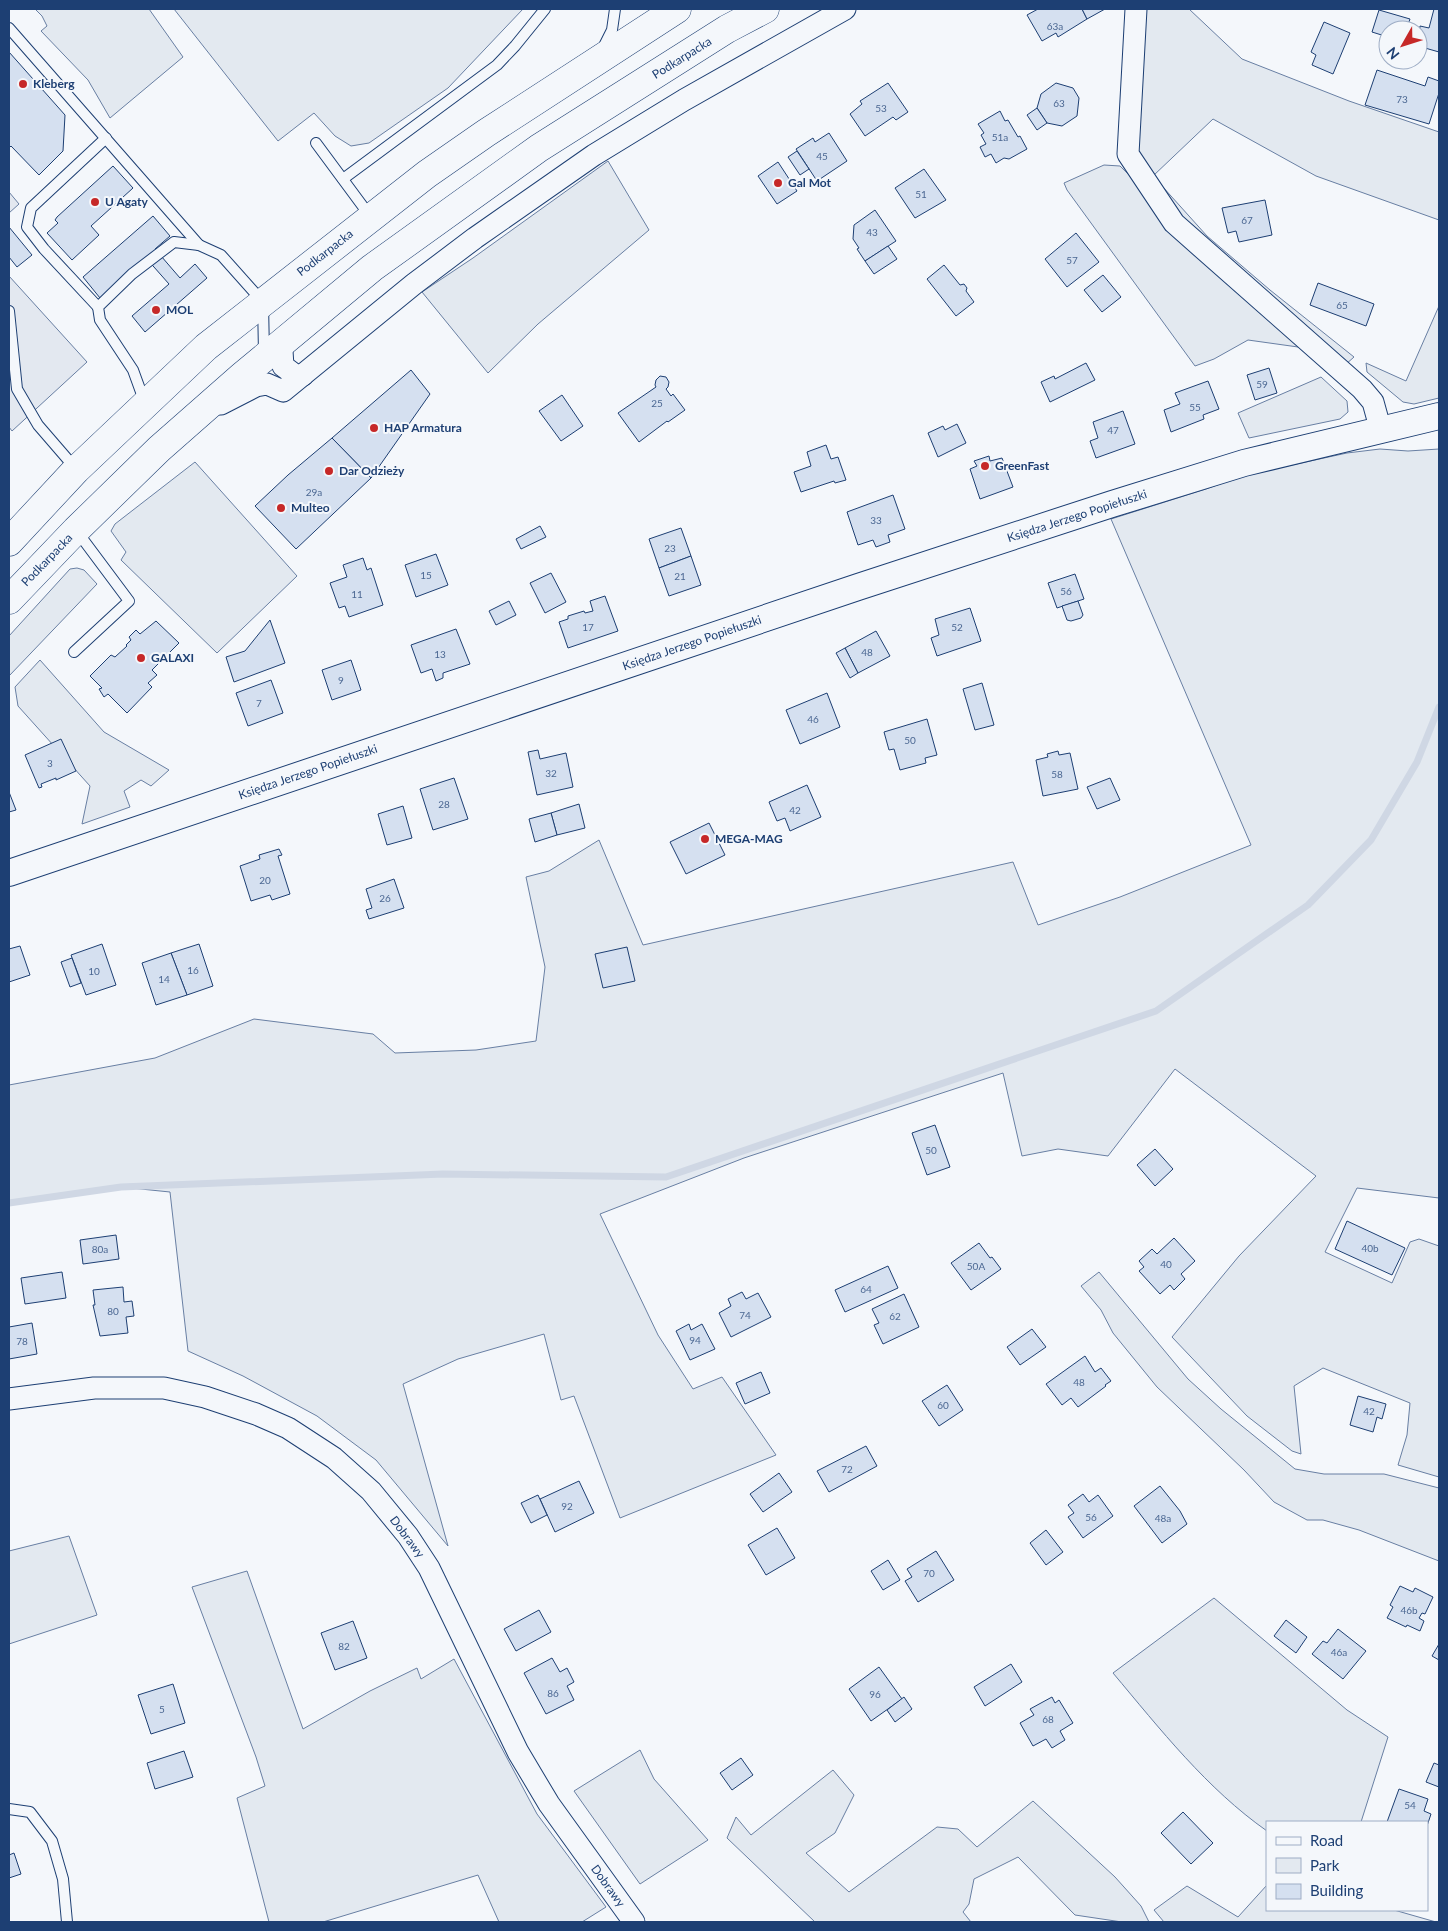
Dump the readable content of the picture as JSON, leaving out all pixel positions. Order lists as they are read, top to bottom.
{
  "streets": {
    "main road": ["Podkarpacka"],
    "street": ["Księdza Jerzego Popiełuszki", "Dobrawy"]
  },
  "places": [
    "Kleberg",
    "Gal Mot",
    "U Agaty",
    "MOL",
    "HAP Armatura",
    "GreenFast",
    "Dar Odzieży",
    "Multeo",
    "GALAXI",
    "MEGA-MAG"
  ],
  "house_numbers": [
    "63a",
    "73",
    "63",
    "53",
    "51a",
    "45",
    "51",
    "67",
    "43",
    "57",
    "65",
    "59",
    "25",
    "55",
    "47",
    "29a",
    "33",
    "23",
    "15",
    "21",
    "56",
    "11",
    "17",
    "52",
    "48",
    "13",
    "9",
    "7",
    "46",
    "50",
    "3",
    "32",
    "58",
    "28",
    "42",
    "20",
    "26",
    "16",
    "10",
    "14",
    "50",
    "40b",
    "80a",
    "40",
    "50A",
    "64",
    "80",
    "74",
    "62",
    "94",
    "78",
    "48",
    "60",
    "42",
    "72",
    "92",
    "56",
    "48a",
    "70",
    "46b",
    "82",
    "46a",
    "86",
    "96",
    "5",
    "68",
    "54"
  ],
  "legend": ["Road", "Park", "Building"],
  "north": "bottom left"
}
